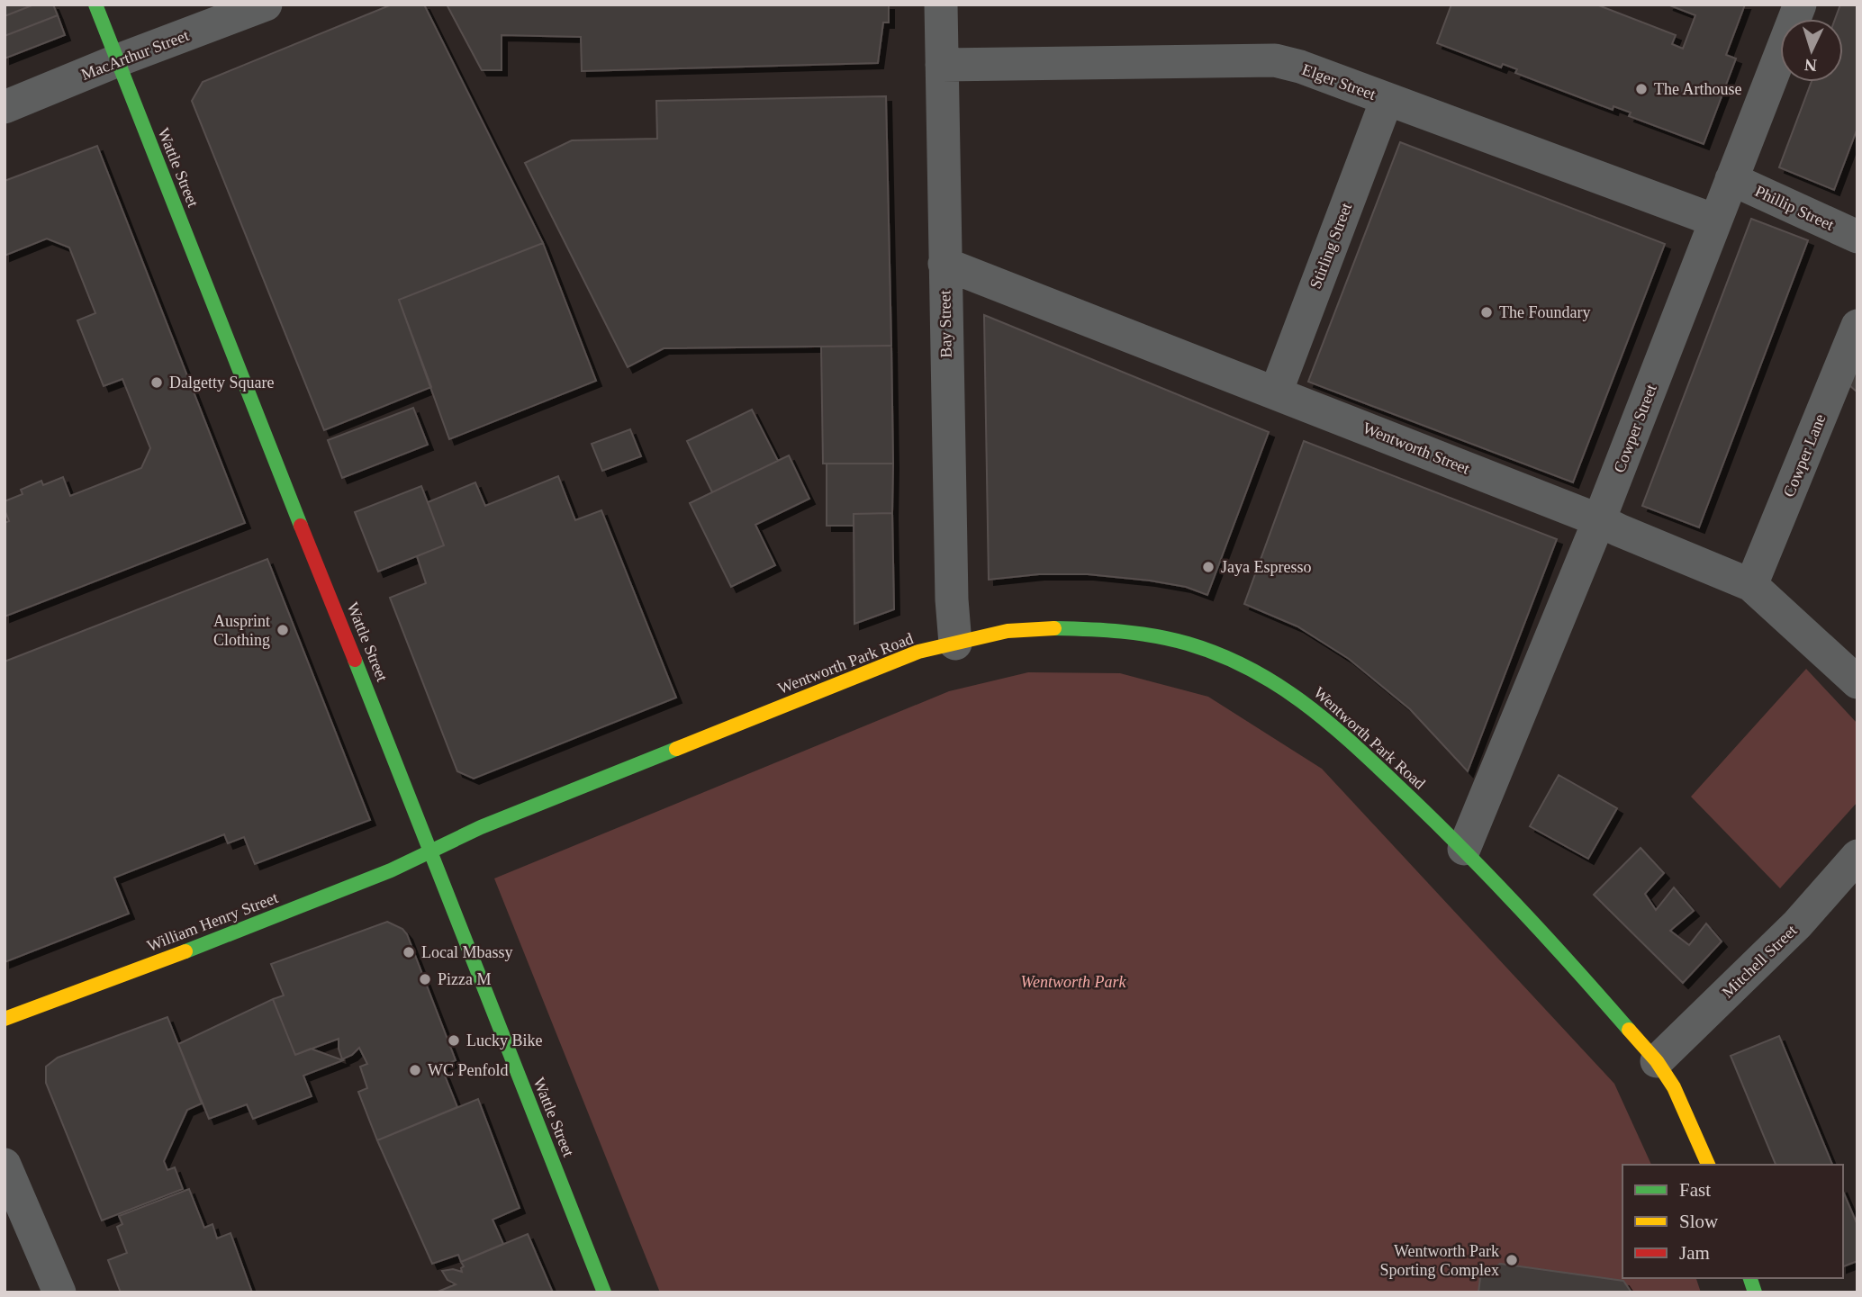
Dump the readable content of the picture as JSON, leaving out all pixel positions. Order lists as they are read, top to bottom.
{
  "streets": {
    "main road": ["Wattle Street", "Wentworth Park Road", "William Henry Street"],
    "street": [
      "MacArthur Street",
      "Elger Street",
      "Phillip Street",
      "Stirling Street",
      "Bay Street",
      "Cowper Street",
      "Wentworth Street",
      "Cowper Lane",
      "Mitchell Street"
    ]
  },
  "crossings": [
    ["MacArthur Street", "Wattle Street"],
    ["Elger Street", "Stirling Street"],
    ["Elger Street", "Bay Street"],
    ["Elger Street", "Cowper Street"],
    ["Wattle Street", "Wentworth Park Road"],
    ["Wattle Street", "William Henry Street"],
    ["Phillip Street", "Cowper Street"],
    ["Stirling Street", "Wentworth Street"],
    ["Bay Street", "Wentworth Street"],
    ["Bay Street", "Wentworth Park Road"],
    ["Cowper Street", "Wentworth Street"],
    ["Cowper Street", "Wentworth Park Road"],
    ["Wentworth Street", "Cowper Lane"],
    ["Wentworth Park Road", "William Henry Street"],
    ["Wentworth Park Road", "Mitchell Street"]
  ],
  "parks": ["Wentworth Park"],
  "places": [
    "The Arthouse",
    "The Foundary",
    "Dalgetty Square",
    "Jaya Espresso",
    "Ausprint Clothing",
    "Local Mbassy",
    "Pizza M",
    "Lucky Bike",
    "WC Penfold",
    "Wentworth Park Sporting Complex"
  ],
  "legend": ["Fast", "Slow", "Jam"],
  "north": "bottom"
}
